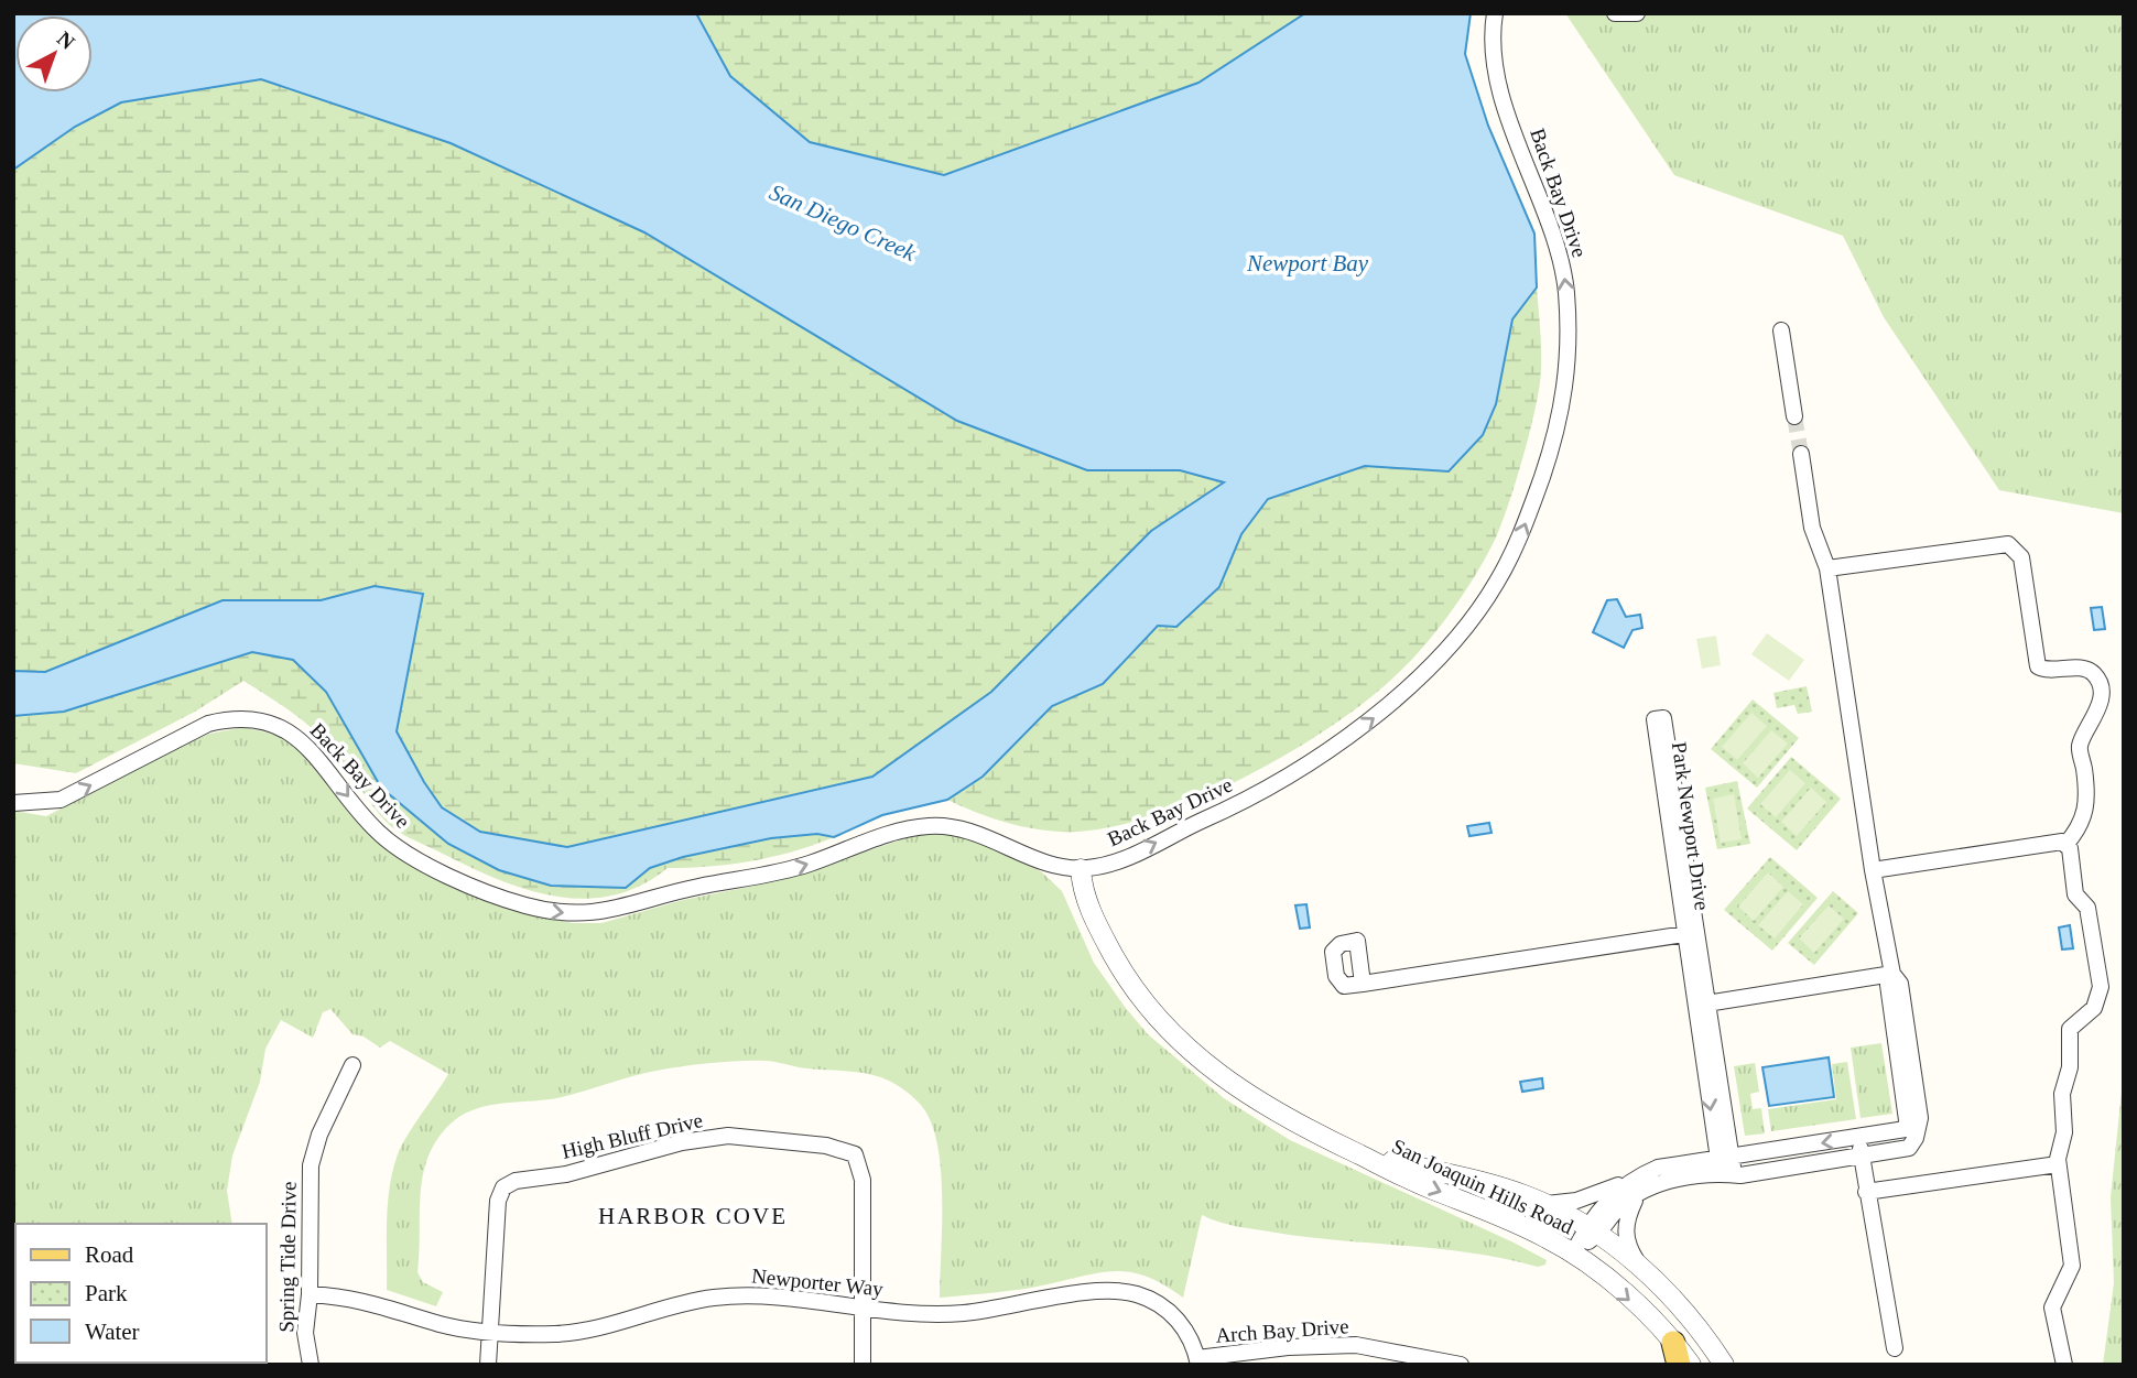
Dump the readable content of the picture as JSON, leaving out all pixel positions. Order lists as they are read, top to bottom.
{
  "streets": {
    "street": [
      "Back Bay Drive",
      "Park Newport Drive",
      "High Bluff Drive",
      "San Joaquin Hills Road",
      "Spring Tide Drive",
      "Newporter Way",
      "Arch Bay Drive"
    ]
  },
  "crossings": [
    ["Back Bay Drive", "San Joaquin Hills Road"],
    ["High Bluff Drive", "Newporter Way"],
    ["Spring Tide Drive", "Newporter Way"],
    ["Newporter Way", "Arch Bay Drive"]
  ],
  "districts": ["HARBOR COVE"],
  "water": ["San Diego Creek", "Newport Bay"],
  "legend": ["Road", "Park", "Water"],
  "north": "top right"
}
